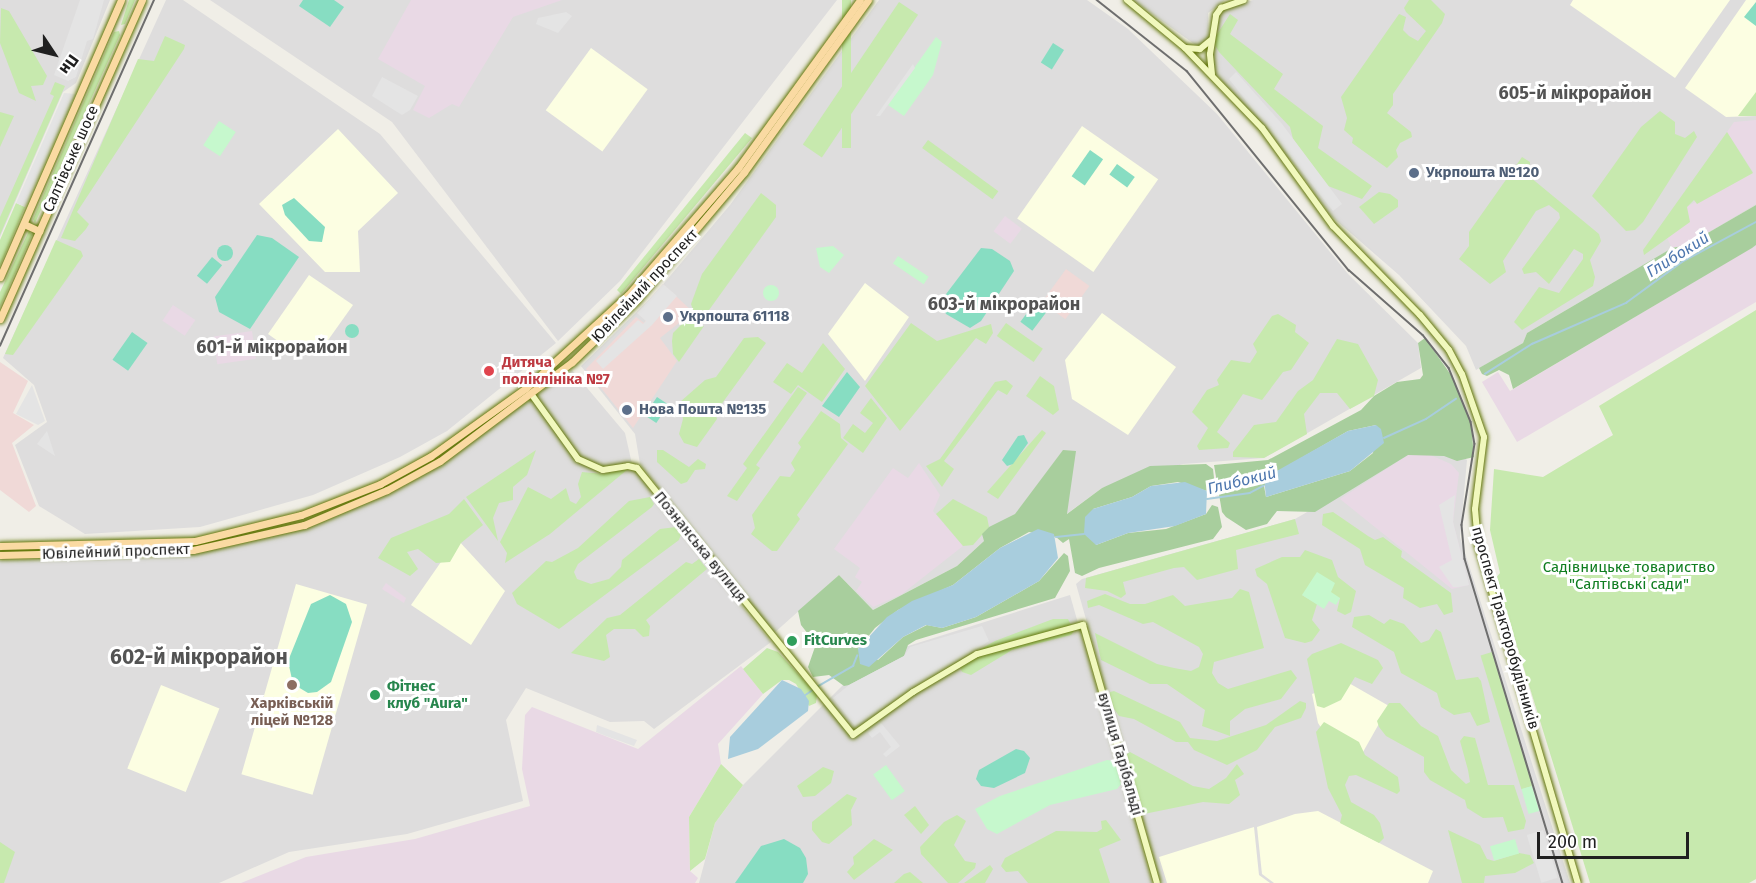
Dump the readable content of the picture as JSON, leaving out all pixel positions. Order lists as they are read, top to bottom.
{
  "streets": {
    "main road": ["Салтівське шосе", "Ювілейний проспект"],
    "street": ["Познанська вулиця", "проспект Тракторобудівників", "вулиця Гарібальді"]
  },
  "crossings": [
    ["Ювілейний проспект", "Познанська вулиця"],
    ["Познанська вулиця", "вулиця Гарібальді"]
  ],
  "districts": [
    "605-й мікрорайон",
    "603-й мікрорайон",
    "601-й мікрорайон",
    "602-й мікрорайон"
  ],
  "water": ["Глибокий"],
  "parks": ["Садівницьке товариство \"Салтівські сади\""],
  "places": [
    "Укрпошта №120",
    "Укрпошта 61118",
    "Дитяча поліклініка №7",
    "Нова Пошта №135",
    "FitCurves",
    "Харківській ліцей №128",
    "Фітнес клуб \"Aura\""
  ],
  "scale_bar": "200 m",
  "north": "bottom right"
}
